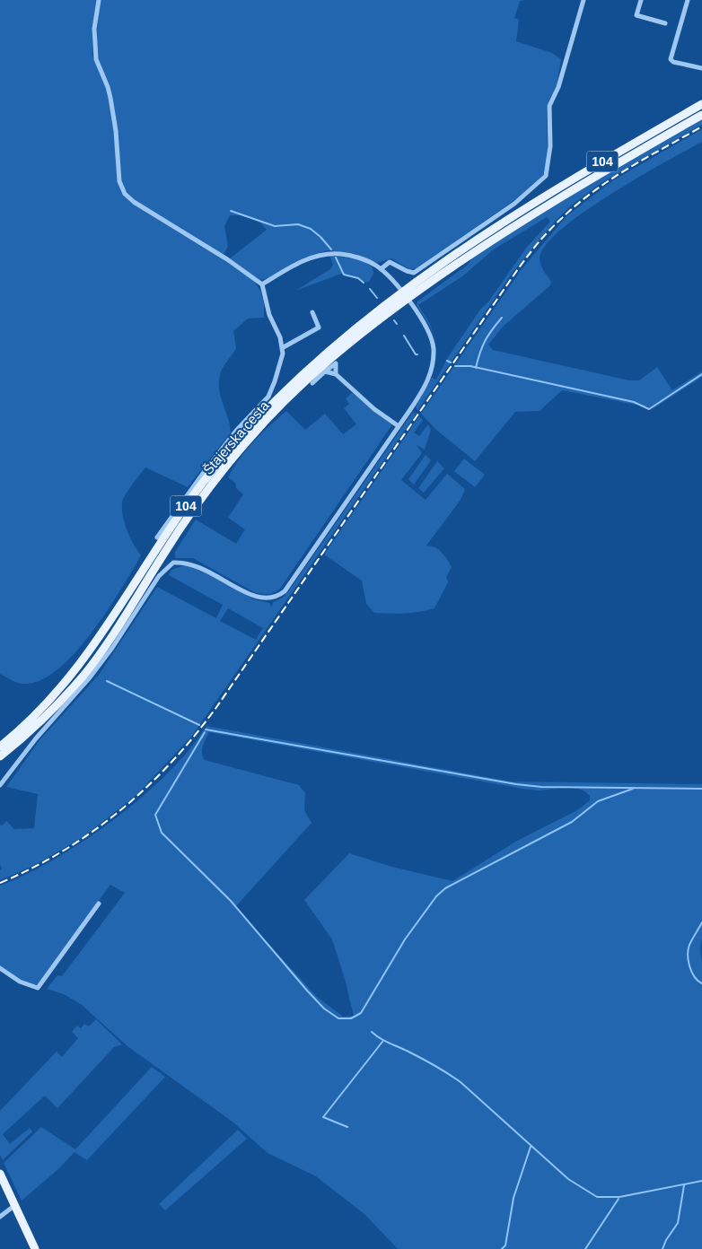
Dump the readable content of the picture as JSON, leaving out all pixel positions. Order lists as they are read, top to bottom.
{
  "streets": {
    "main road": ["104", "Štajerska cesta"]
  }
}
